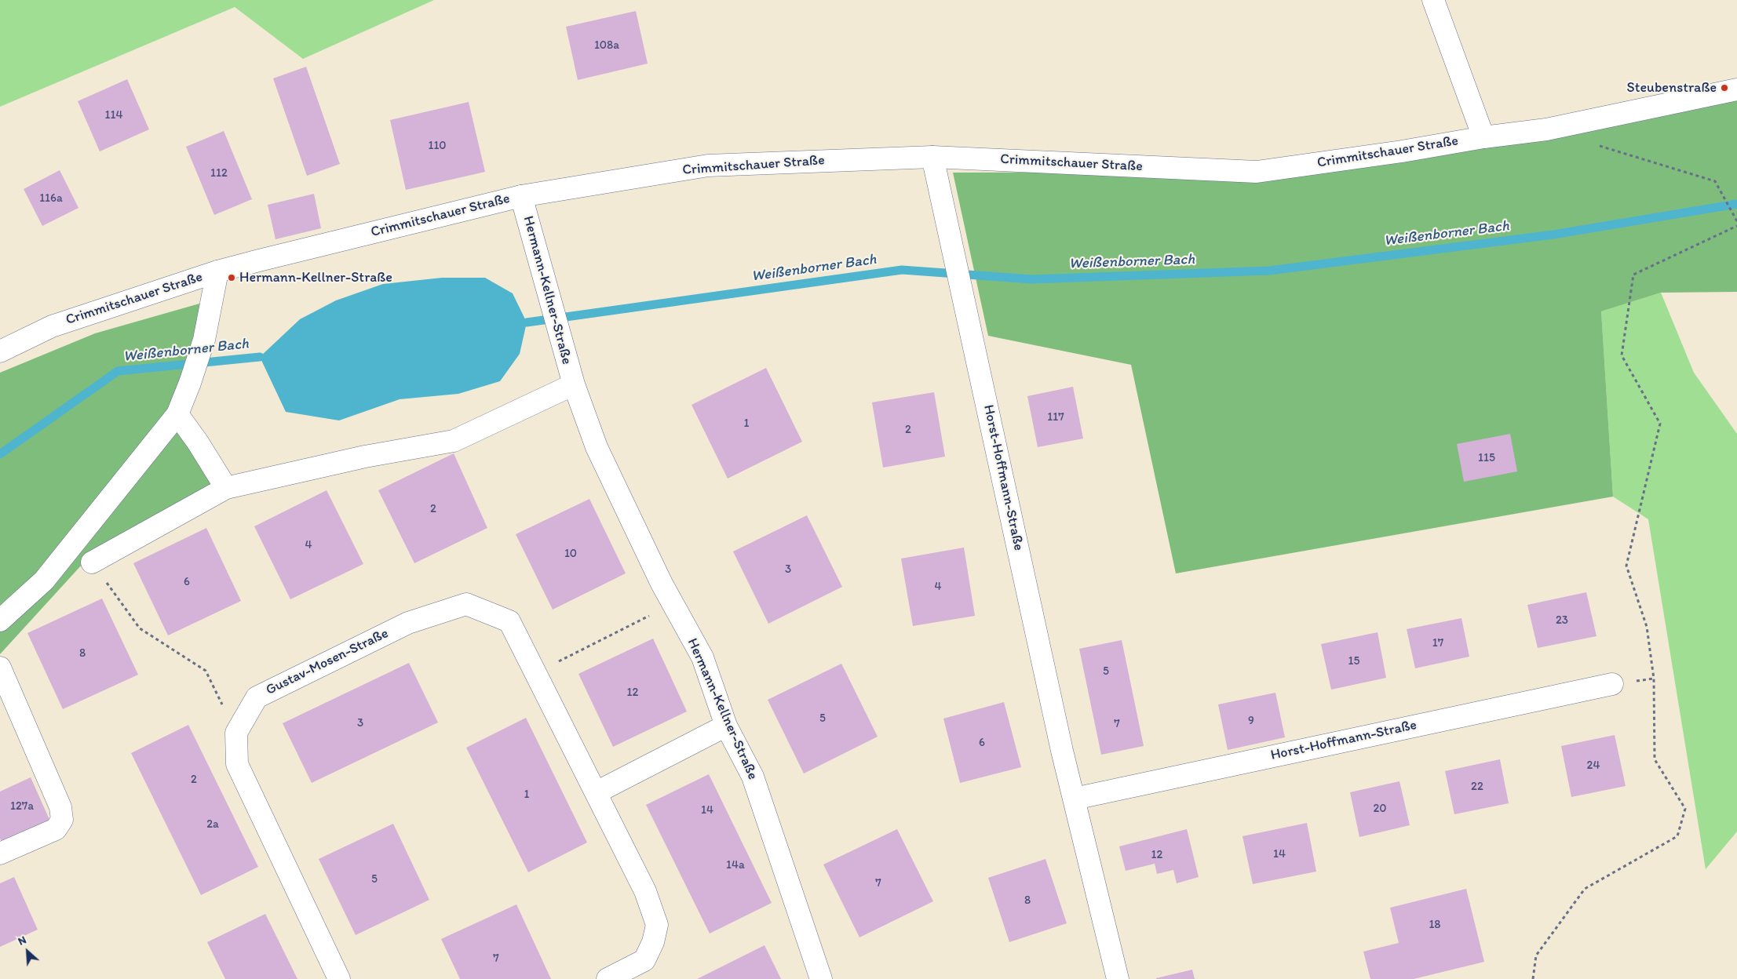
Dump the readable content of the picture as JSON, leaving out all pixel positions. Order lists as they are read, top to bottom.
{
  "streets": {
    "street": [
      "Crimmitschauer Straße",
      "Hermann-Kellner-Straße",
      "Horst-Hoffmann-Straße",
      "Gustav-Mosen-Straße"
    ]
  },
  "crossings": [
    ["Crimmitschauer Straße", "Hermann-Kellner-Straße"],
    ["Crimmitschauer Straße", "Horst-Hoffmann-Straße"]
  ],
  "water": ["Weißenborner Bach"],
  "places": ["Steubenstraße", "Hermann-Kellner-Straße"],
  "house_numbers": [
    "108a",
    "114",
    "110",
    "112",
    "116a",
    "117",
    "1",
    "2",
    "115",
    "2",
    "4",
    "10",
    "3",
    "6",
    "4",
    "23",
    "17",
    "8",
    "15",
    "5",
    "12",
    "5",
    "9",
    "3",
    "7",
    "6",
    "24",
    "2",
    "22",
    "1",
    "127a",
    "20",
    "14",
    "2a",
    "14",
    "12",
    "14a",
    "5",
    "7",
    "8",
    "18",
    "7"
  ],
  "north": "top left"
}
